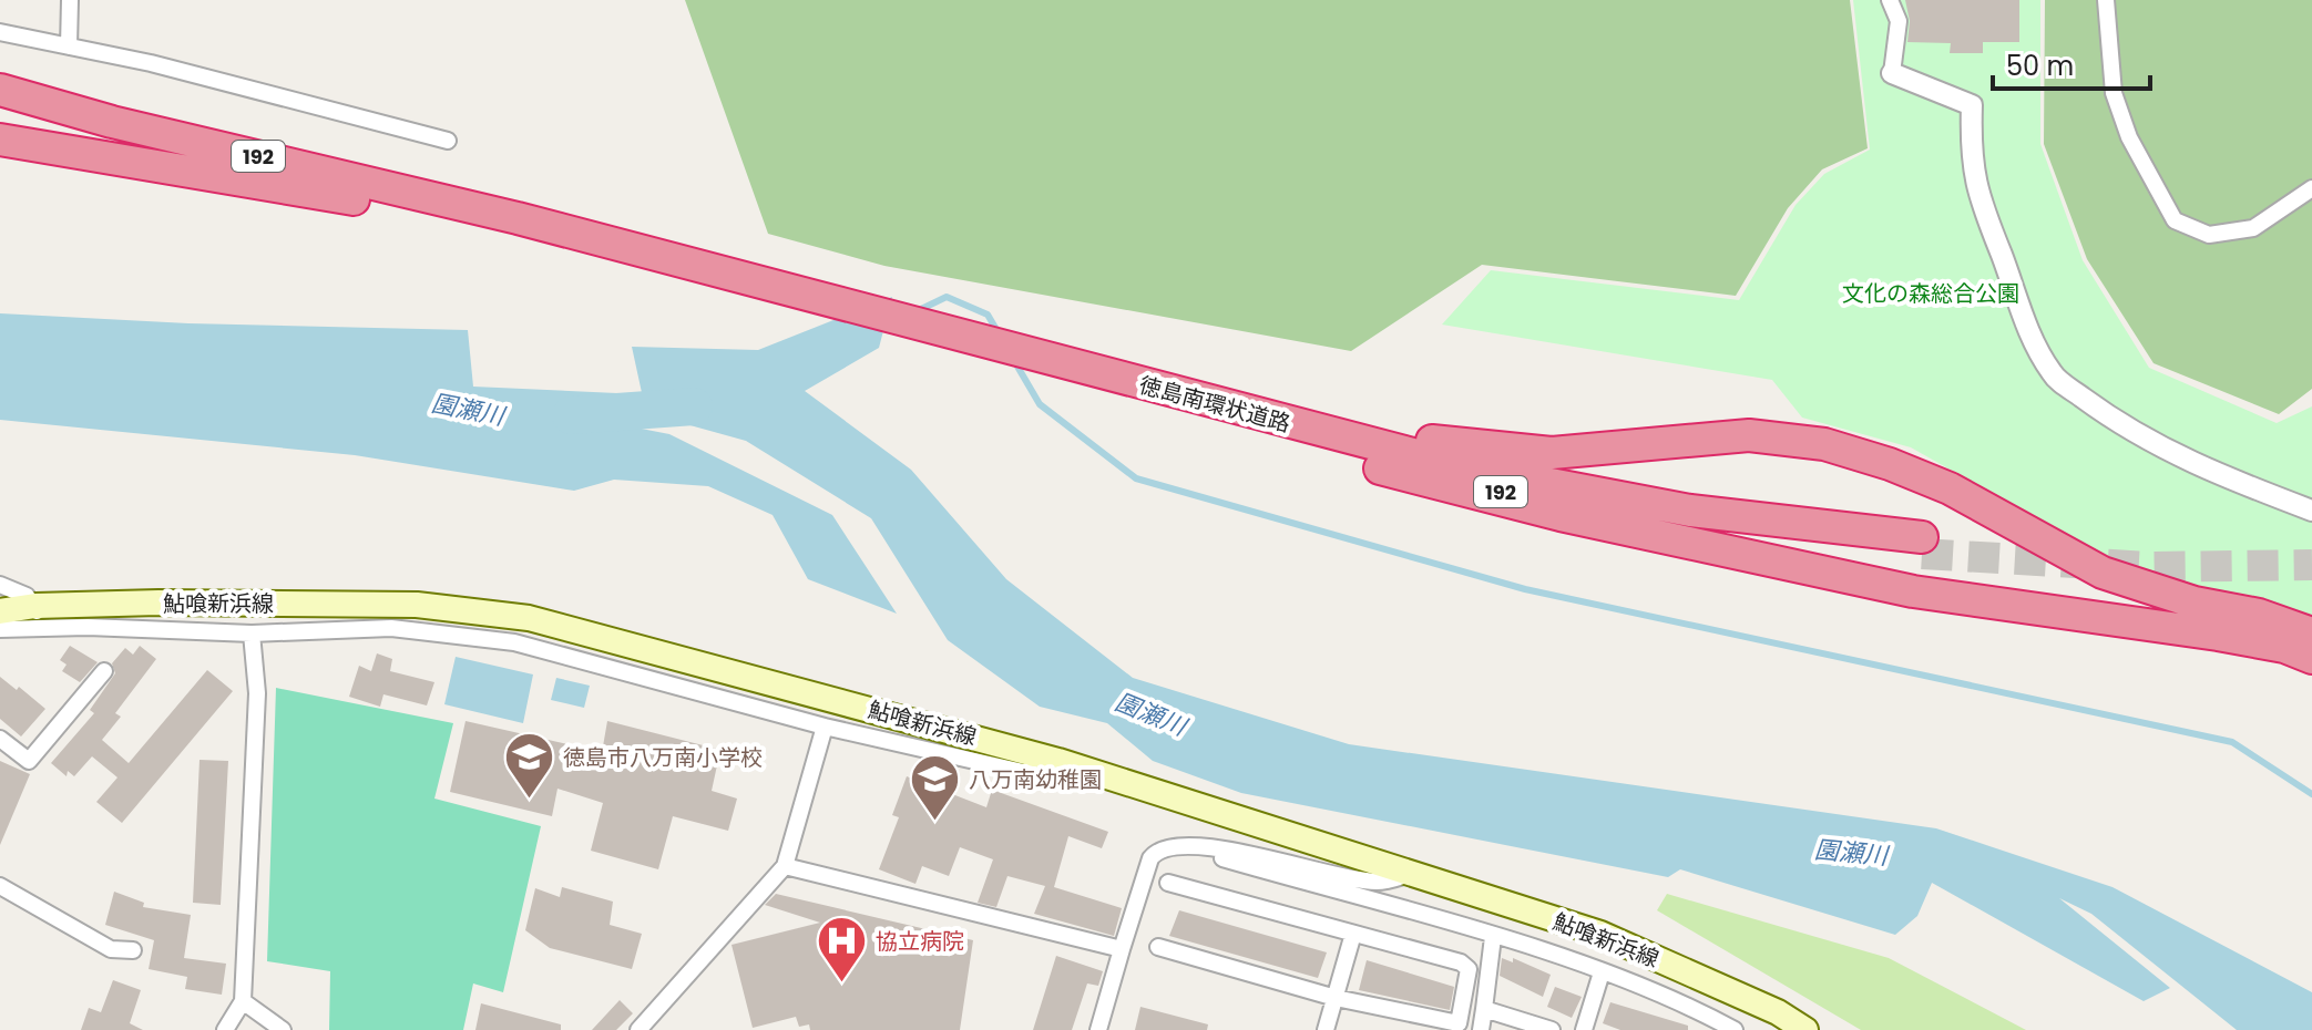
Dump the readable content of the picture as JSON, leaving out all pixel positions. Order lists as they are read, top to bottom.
{
  "streets": {
    "highway": ["192", "徳島南環状道路"],
    "main road": ["鮎喰新浜線"]
  },
  "crossings": [
    ["192", "徳島南環状道路"]
  ],
  "water": ["園瀬川"],
  "parks": ["文化の森総合公園"],
  "places": {
    "school or university": ["徳島市八万南小学校", "八万南幼稚園"],
    "hospital": ["協立病院"]
  },
  "scale_bar": "50 m"
}
